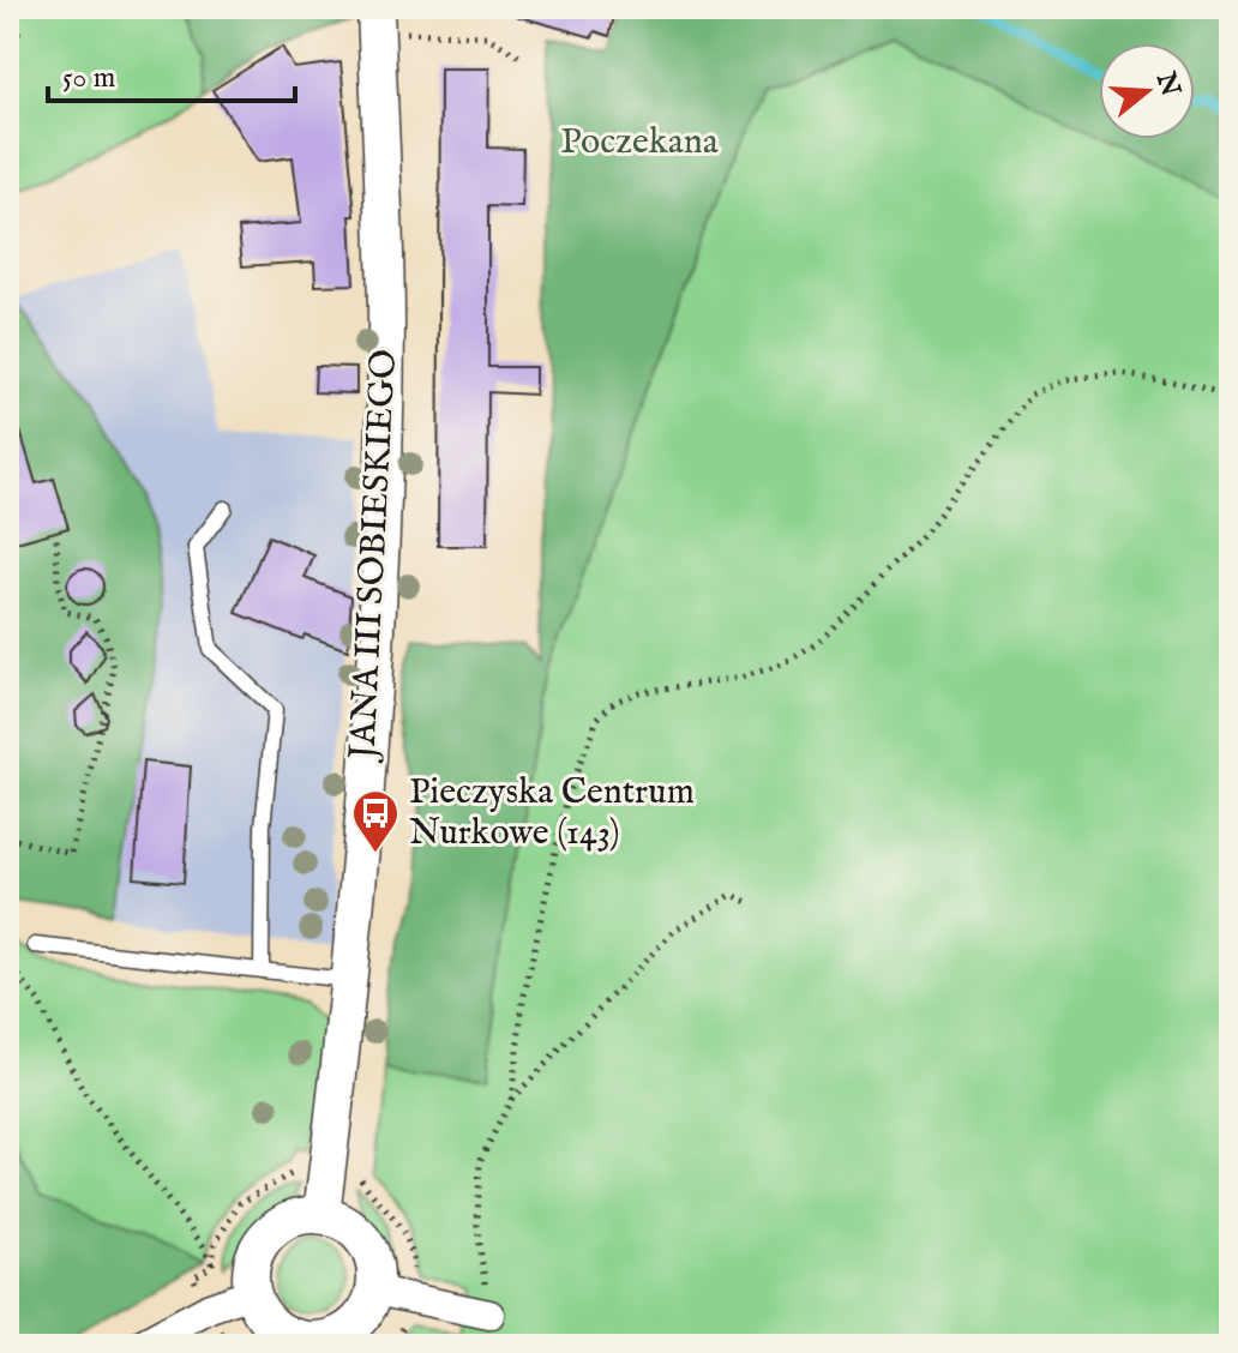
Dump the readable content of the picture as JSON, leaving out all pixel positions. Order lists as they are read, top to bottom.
{
  "streets": {
    "street": ["JANA III SOBIESKIEGO"]
  },
  "parks": ["Poczekana"],
  "places": {
    "bus stop": ["Pieczyska Centrum Nurkowe (143)"]
  },
  "scale_bar": "50 m",
  "north": "right"
}
